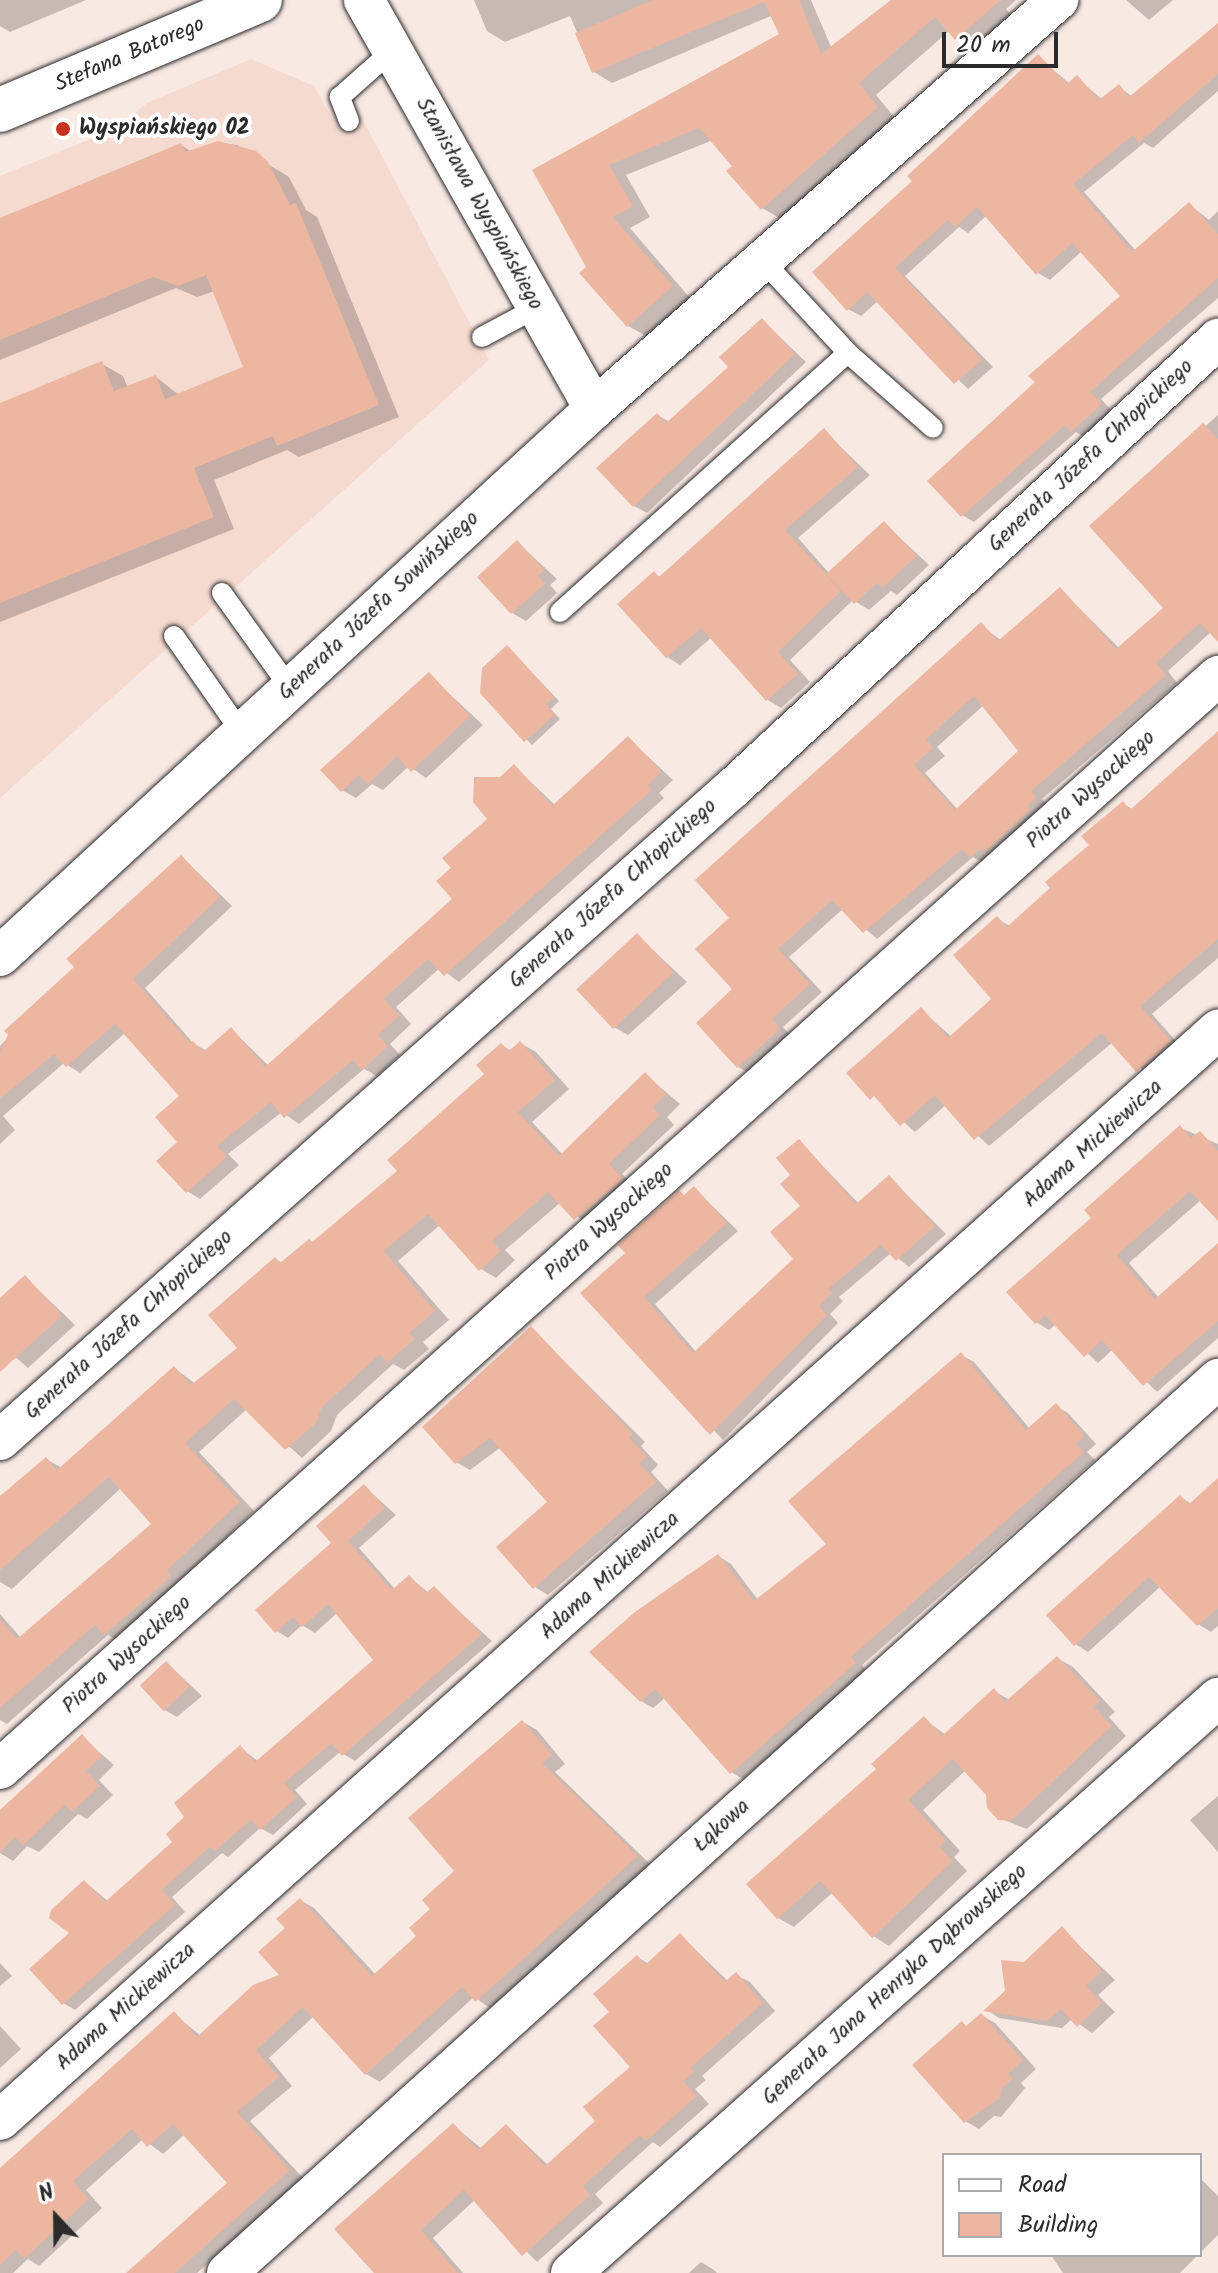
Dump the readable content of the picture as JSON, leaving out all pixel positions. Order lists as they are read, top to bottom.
{
  "streets": {
    "street": [
      "Stefana Batorego",
      "Stanisława Wyspiańskiego",
      "Generała Józefa Chłopickiego",
      "Generała Józefa Sowińskiego",
      "Piotra Wysockiego",
      "Adama Mickiewicza",
      "Łąkowa",
      "Generała Jana Henryka Dąbrowskiego"
    ]
  },
  "crossings": [
    ["Stanisława Wyspiańskiego", "Generała Józefa Sowińskiego"]
  ],
  "places": ["Wyspiańskiego 02"],
  "legend": ["Road", "Building"],
  "scale_bar": "20 m",
  "north": "top"
}
